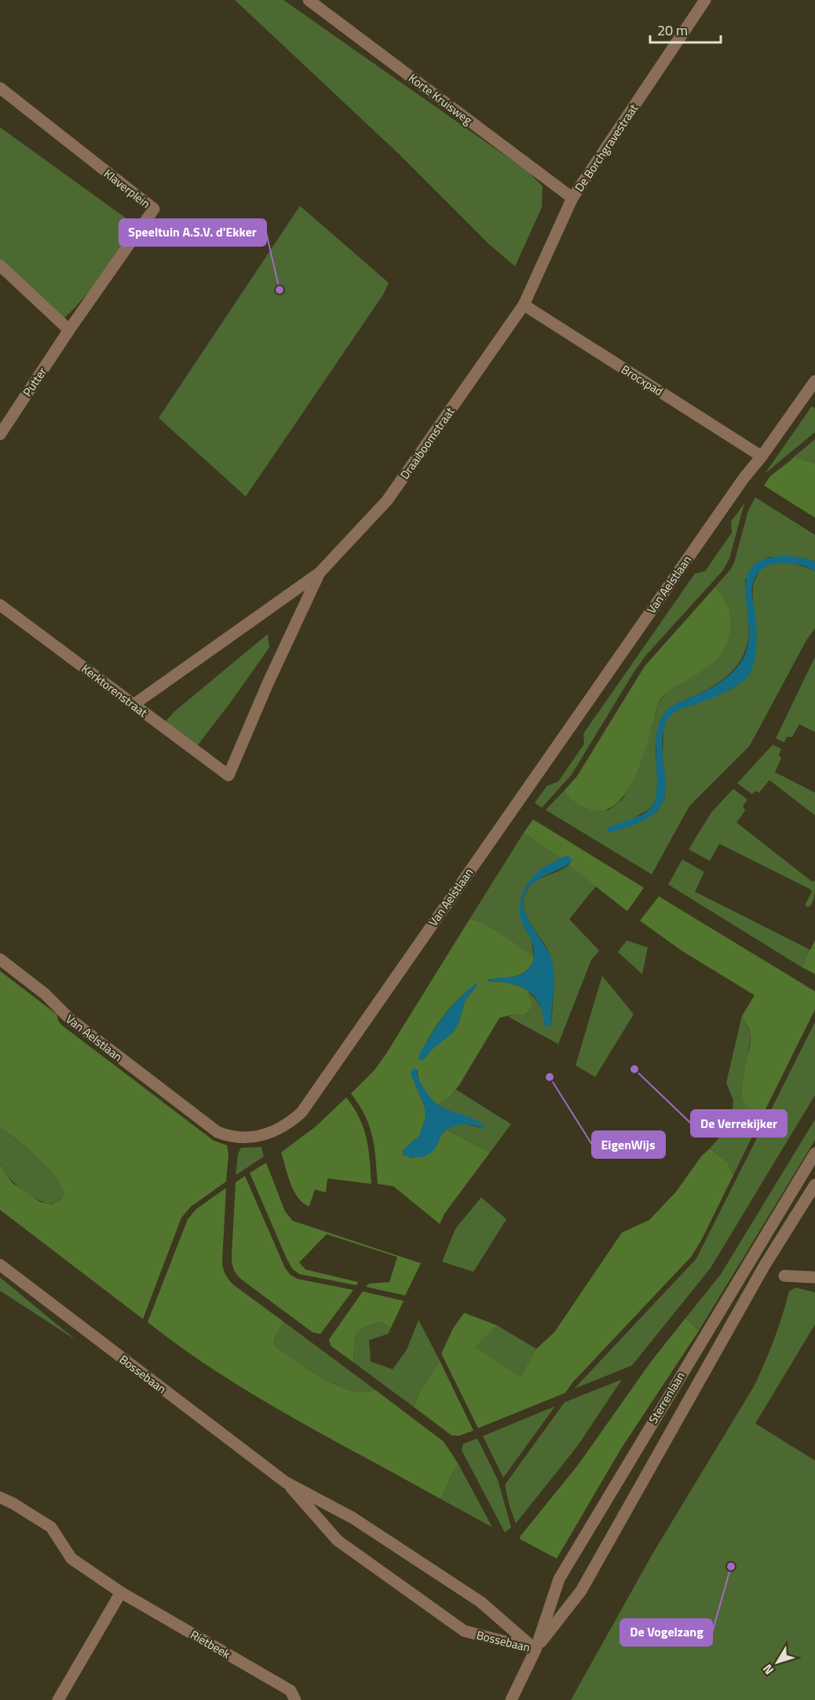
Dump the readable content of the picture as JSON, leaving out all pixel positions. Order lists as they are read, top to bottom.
{
  "streets": {
    "street": [
      "Korte Kruisweg",
      "De Borchgravestraat",
      "Klaverplein",
      "Brocxpad",
      "Putter",
      "Draaiboomstraat",
      "Van Aelstlaan",
      "Kerktorenstraat",
      "Bossebaan",
      "Sterrenlaan",
      "Rietbeek"
    ]
  },
  "crossings": [
    ["Korte Kruisweg", "De Borchgravestraat"],
    ["De Borchgravestraat", "Brocxpad"],
    ["De Borchgravestraat", "Draaiboomstraat"],
    ["Klaverplein", "Putter"],
    ["Brocxpad", "Draaiboomstraat"],
    ["Brocxpad", "Van Aelstlaan"],
    ["Draaiboomstraat", "Kerktorenstraat"],
    ["Bossebaan", "Sterrenlaan"]
  ],
  "places": [
    "Speeltuin A.S.V. d'Ekker",
    "De Verrekijker",
    "EigenWijs",
    "De Vogelzang"
  ],
  "scale_bar": "20 m",
  "north": "bottom left"
}
